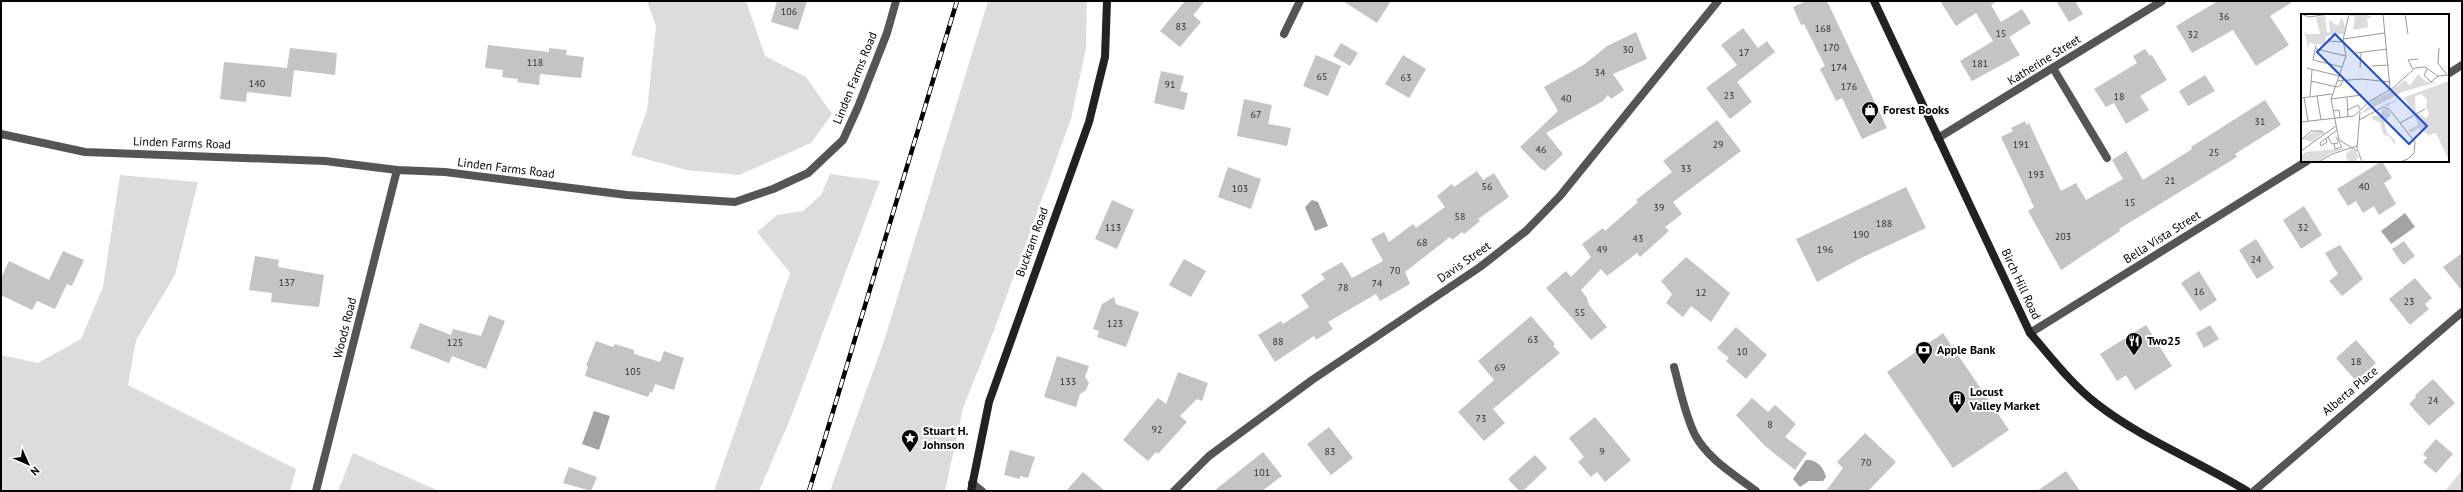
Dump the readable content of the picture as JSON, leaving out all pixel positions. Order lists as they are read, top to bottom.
{
  "streets": {
    "street": [
      "Katherine Street",
      "Linden Farms Road",
      "Bella Vista Street",
      "Buckram Road",
      "Davis Street",
      "Birch Hill Road",
      "Woods Road",
      "Alberta Place"
    ]
  },
  "crossings": [
    ["Katherine Street", "Birch Hill Road"],
    ["Linden Farms Road", "Woods Road"],
    ["Bella Vista Street", "Birch Hill Road"]
  ],
  "places": {
    "shop": ["Forest Books"],
    "restaurant": ["Two25"],
    "bank": ["Apple Bank"],
    "building": ["Locust Valley Market"],
    "place": ["Stuart H. Johnson"]
  },
  "house_numbers": [
    "106",
    "36",
    "83",
    "168",
    "15",
    "32",
    "170",
    "30",
    "17",
    "118",
    "181",
    "174",
    "34",
    "65",
    "63",
    "140",
    "91",
    "176",
    "23",
    "18",
    "40",
    "67",
    "31",
    "29",
    "191",
    "46",
    "25",
    "33",
    "193",
    "21",
    "56",
    "40",
    "103",
    "15",
    "39",
    "58",
    "188",
    "113",
    "32",
    "190",
    "203",
    "43",
    "68",
    "49",
    "196",
    "24",
    "70",
    "137",
    "74",
    "78",
    "16",
    "12",
    "23",
    "55",
    "123",
    "63",
    "88",
    "125",
    "10",
    "18",
    "69",
    "105",
    "133",
    "24",
    "73",
    "8",
    "92",
    "83",
    "9",
    "70",
    "101"
  ],
  "north": "bottom right"
}
